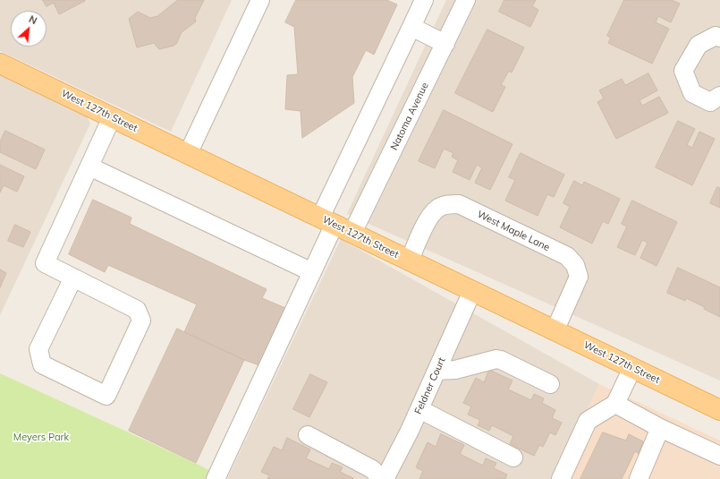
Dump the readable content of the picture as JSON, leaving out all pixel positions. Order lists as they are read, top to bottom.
{
  "streets": {
    "main road": ["West 127th Street"],
    "street": ["Natoma Avenue", "West Maple Lane", "Feldner Court"]
  },
  "crossings": [
    ["West 127th Street", "Natoma Avenue"],
    ["West 127th Street", "West Maple Lane"],
    ["West 127th Street", "Feldner Court"]
  ],
  "parks": ["Meyers Park"],
  "north": "top right"
}
